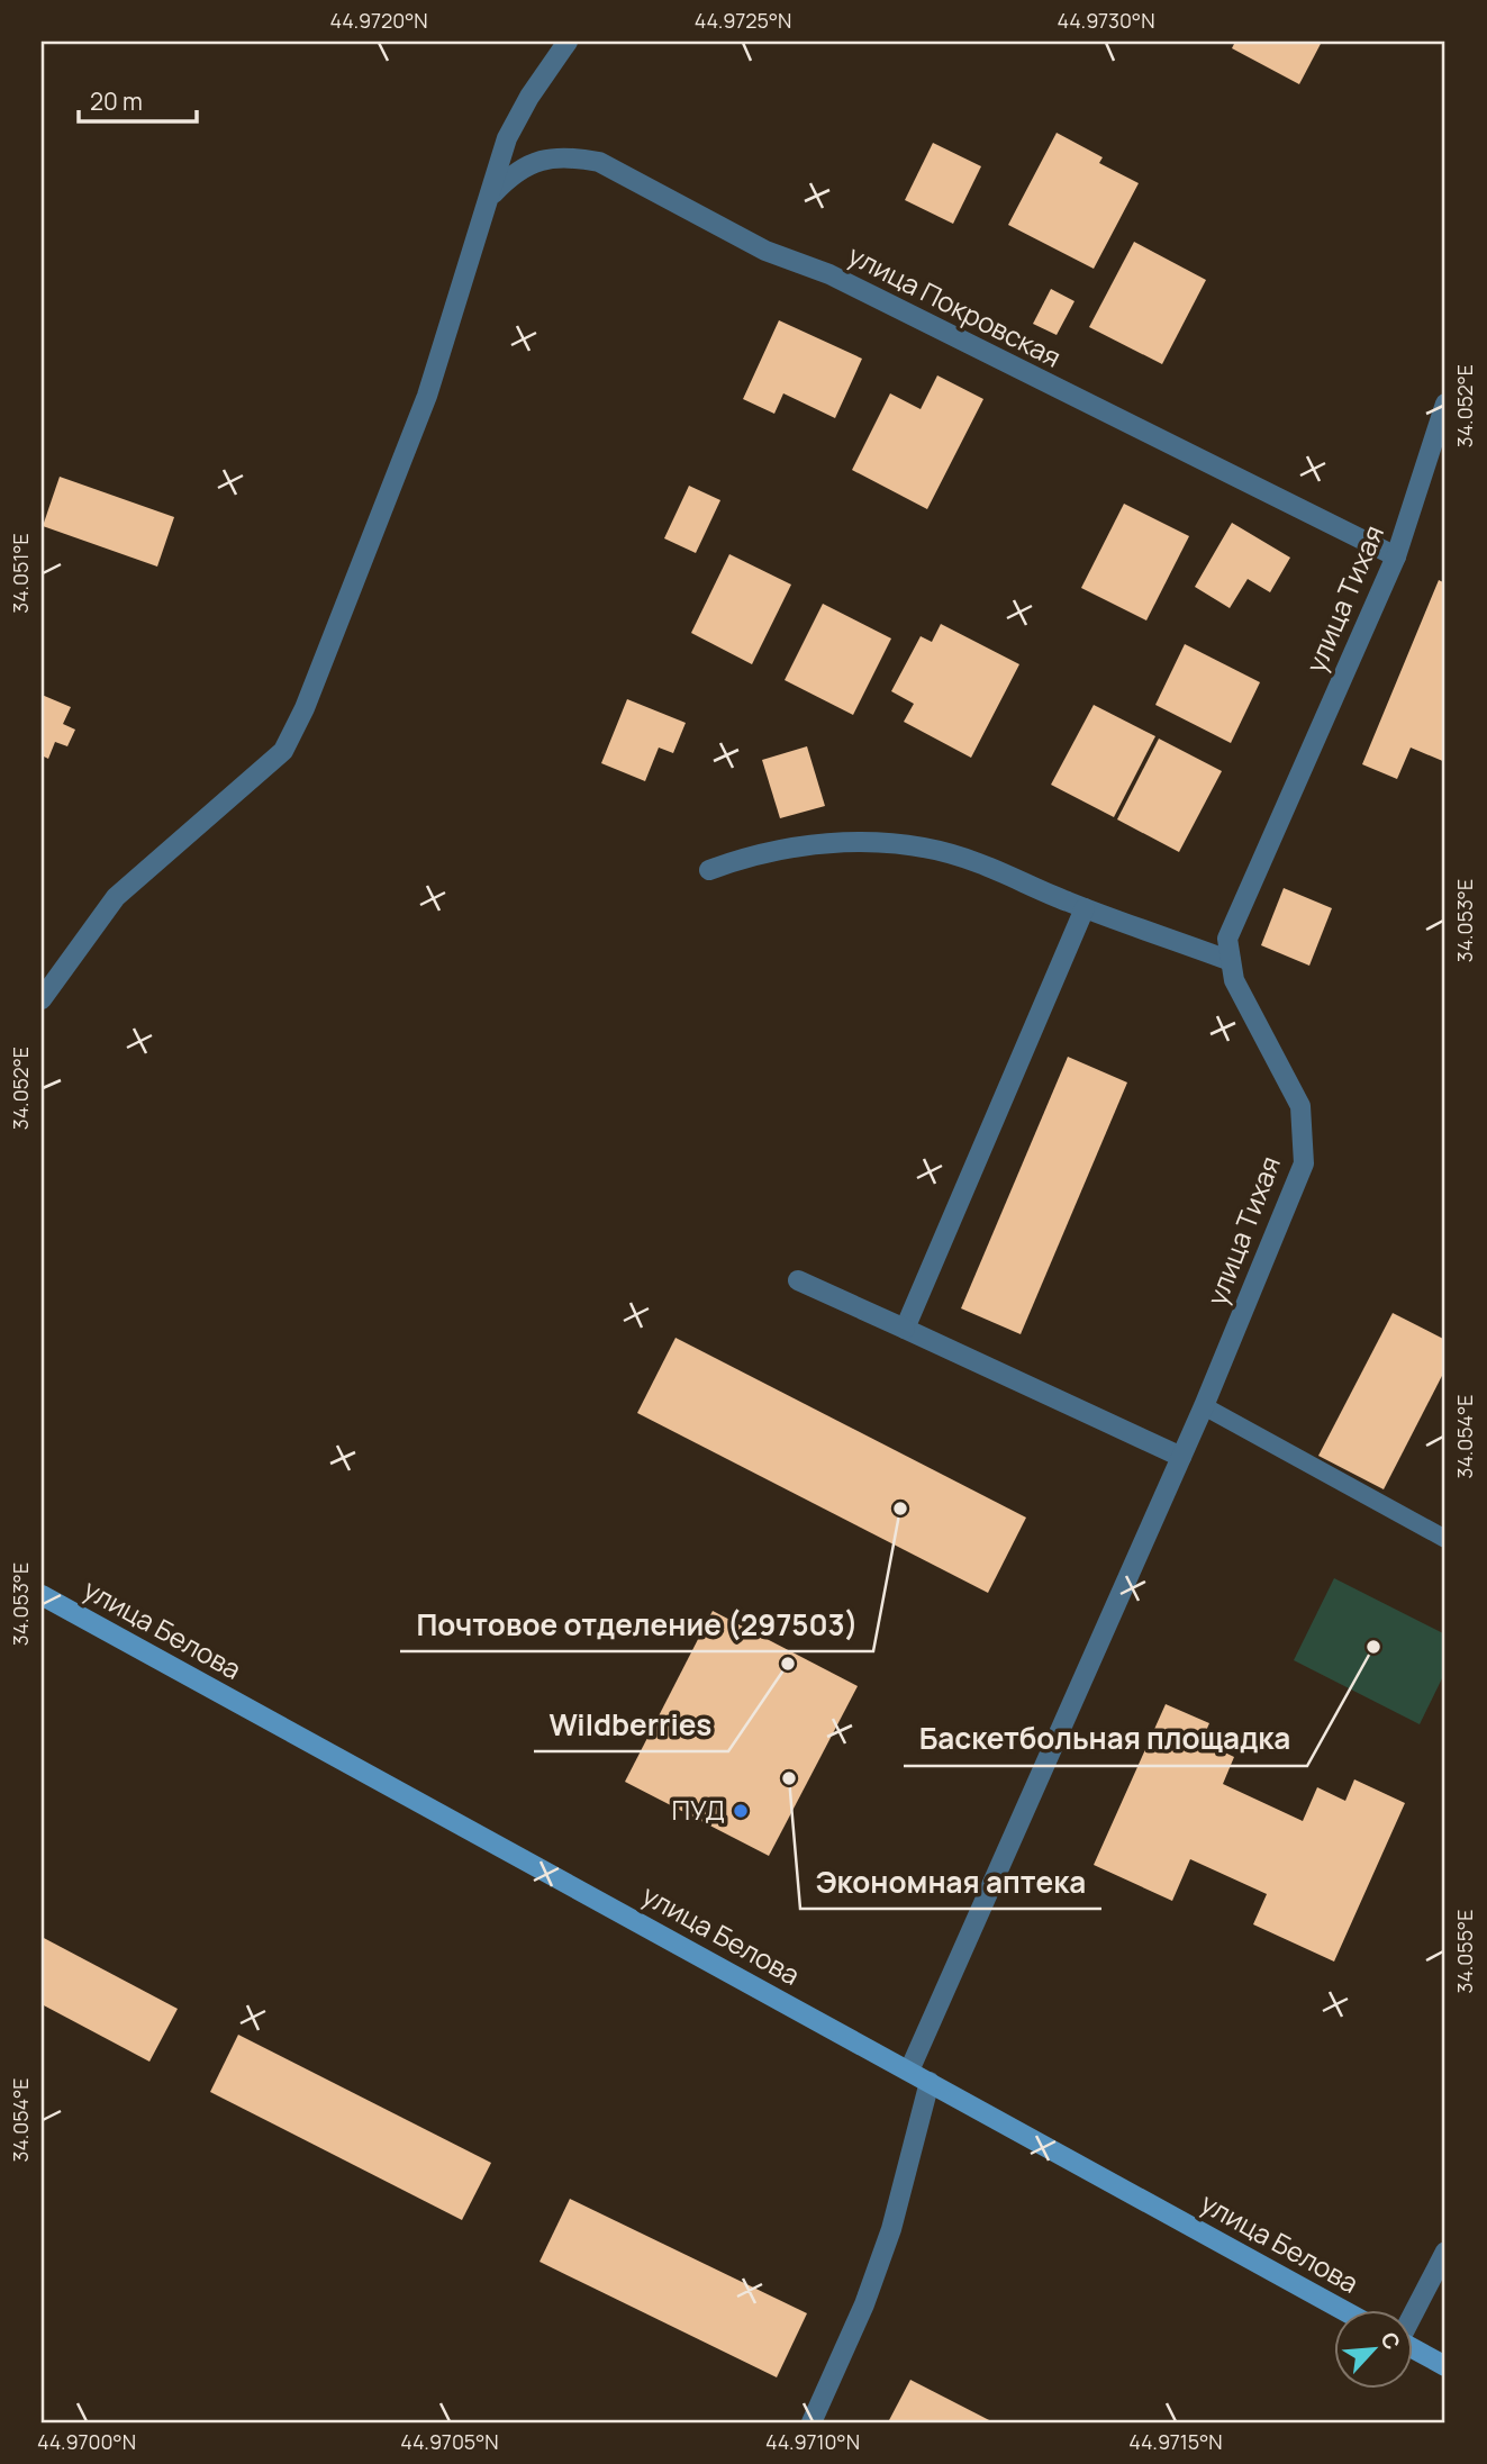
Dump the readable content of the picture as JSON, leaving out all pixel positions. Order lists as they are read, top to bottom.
{
  "streets": {
    "main road": ["улица Белова"],
    "street": ["улица Покровская", "улица Тихая"]
  },
  "crossings": [
    ["улица Покровская", "улица Тихая"],
    ["улица Тихая", "улица Белова"]
  ],
  "places": [
    "Почтовое отделение (297503)",
    "Баскетбольная площадка",
    "Wildberries",
    "Экономная аптека",
    "ПУД"
  ],
  "scale_bar": "20 m",
  "north": "top right",
  "coordinates": [
    "44.9720°N",
    "44.9725°N",
    "44.9730°N",
    "34.052°E",
    "34.051°E",
    "34.053°E",
    "34.054°E",
    "34.055°E",
    "44.9700°N",
    "44.9705°N",
    "44.9710°N",
    "44.9715°N"
  ]
}
